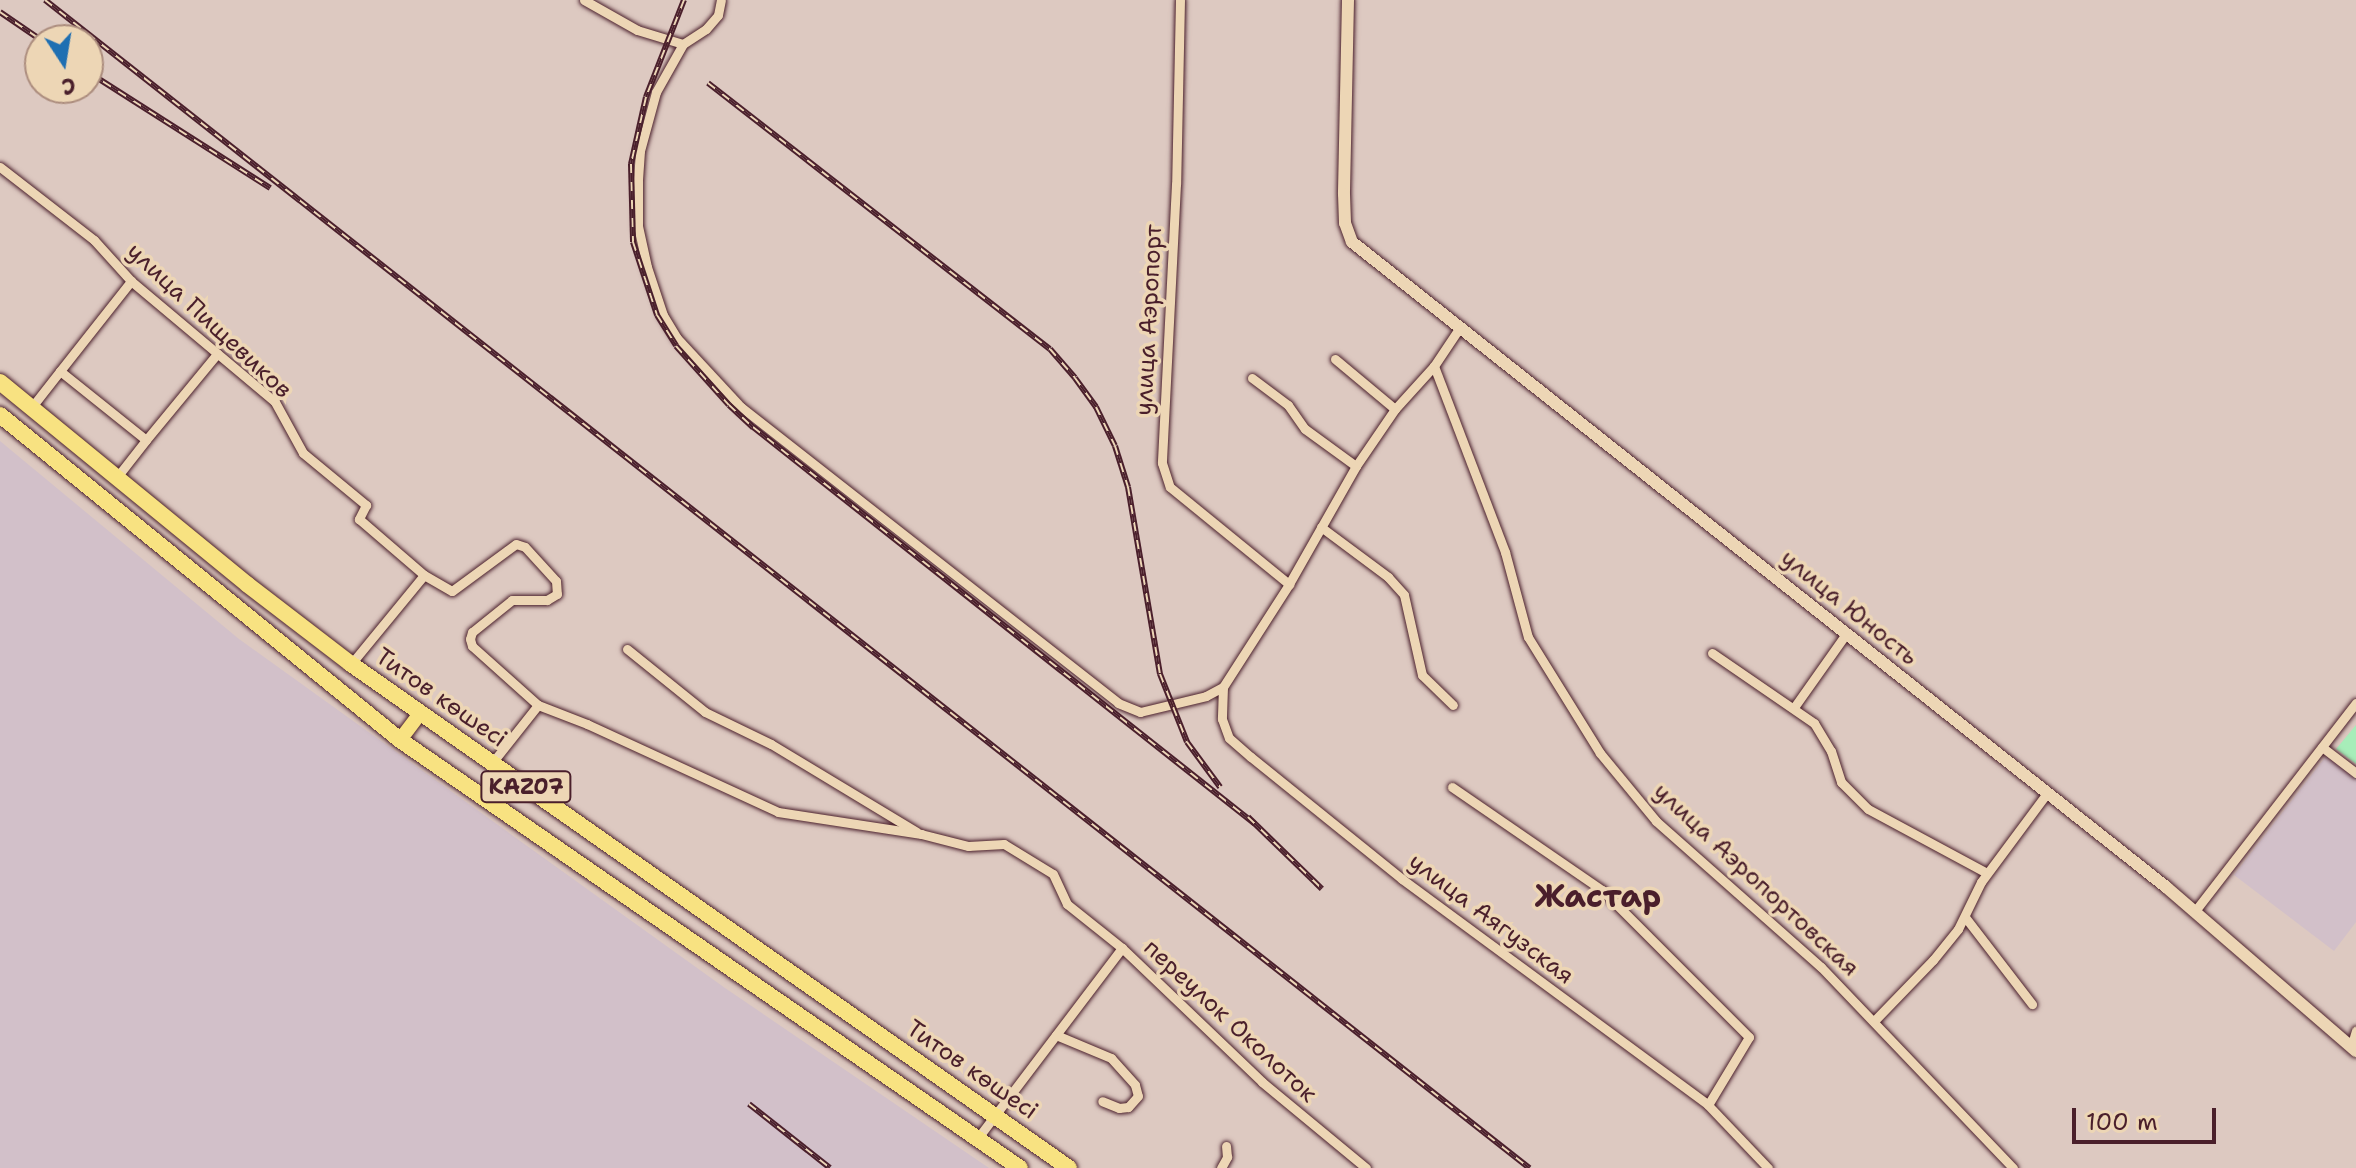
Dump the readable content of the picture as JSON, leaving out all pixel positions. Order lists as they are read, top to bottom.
{
  "streets": {
    "highway": ["Титов көшесі", "KAZ07"],
    "street": [
      "улица Аэропорт",
      "улица Пищевиков",
      "улица Юность",
      "улица Аэропортовская",
      "улица Аягузская",
      "переулок Околоток"
    ]
  },
  "districts": ["Жастар"],
  "scale_bar": "100 m",
  "north": "bottom"
}
